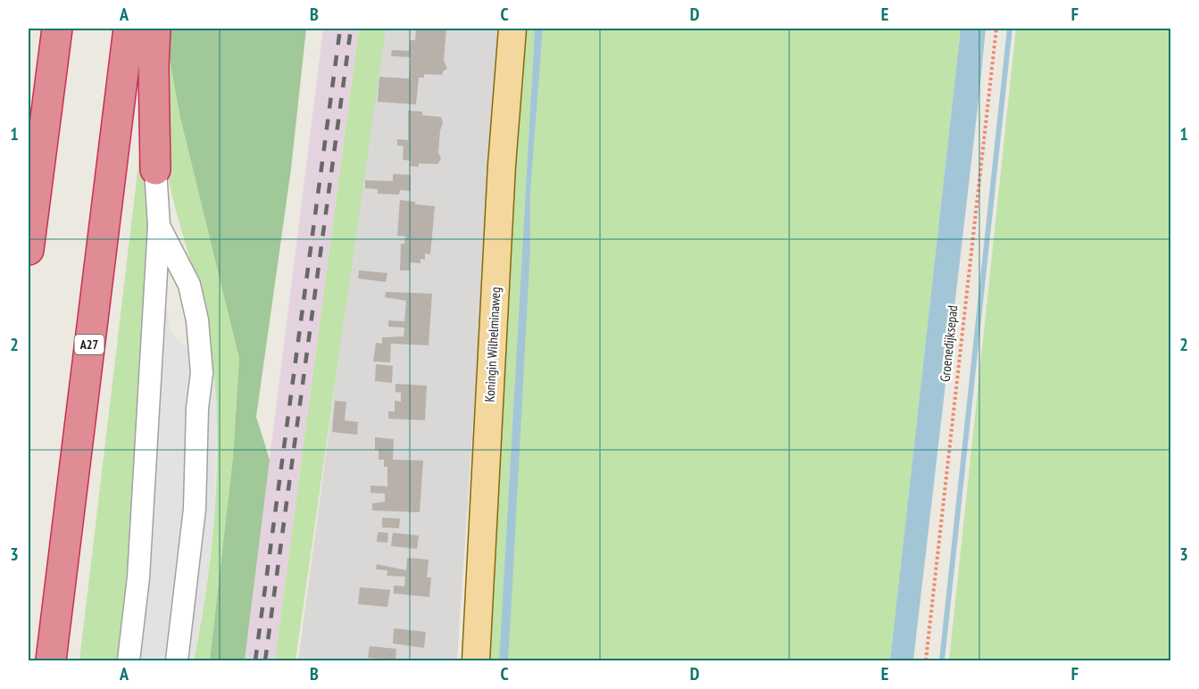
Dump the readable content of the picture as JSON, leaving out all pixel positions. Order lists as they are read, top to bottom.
{
  "streets": {
    "highway": ["A27"],
    "main road": ["Koningin Wilhelminaweg"],
    "path": ["Groenedijksepad"]
  },
  "grid": {
    "columns": [
      "A",
      "B",
      "C",
      "D",
      "E",
      "F"
    ],
    "rows": ["1", "2", "3"]
  }
}
